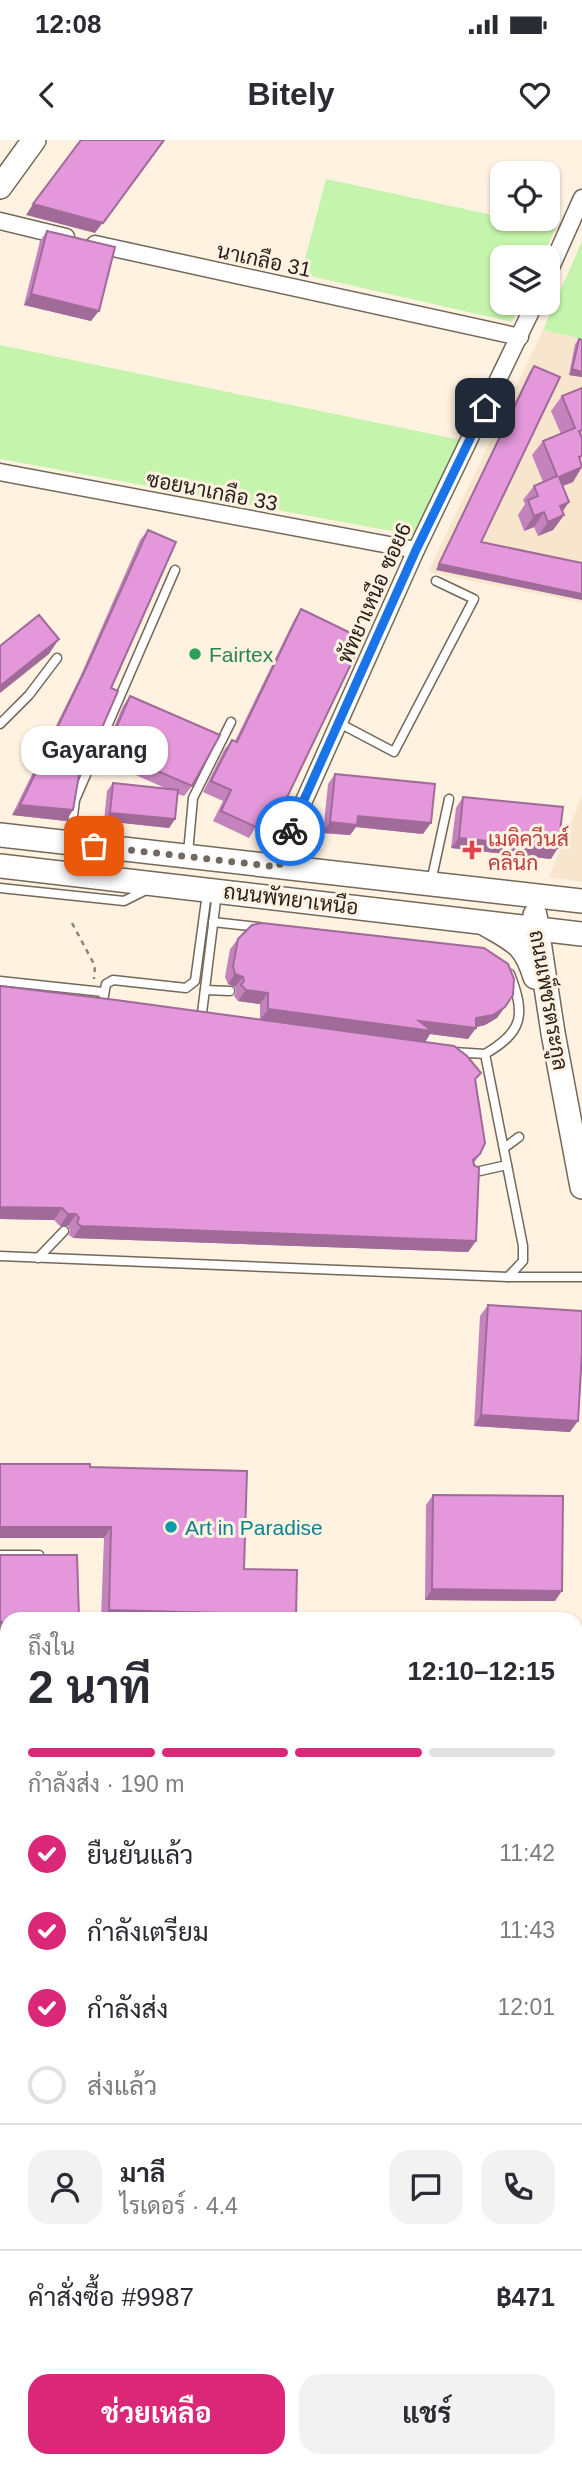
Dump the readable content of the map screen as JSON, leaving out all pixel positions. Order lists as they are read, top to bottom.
{
  "streets": {
    "main road": ["ถนนพัทยาเหนือ", "ถนนเพ็ชรตระกูล"],
    "street": ["นาเกลือ 31", "ซอยนาเกลือ 33", "พัทยาเหนือ ซอย6"]
  },
  "crossings": [
    ["นาเกลือ 31", "พัทยาเหนือ ซอย6"],
    ["ซอยนาเกลือ 33", "พัทยาเหนือ ซอย6"],
    ["พัทยาเหนือ ซอย6", "ถนนพัทยาเหนือ"],
    ["ถนนพัทยาเหนือ", "ถนนเพ็ชรตระกูล"]
  ],
  "places": {
    "other": ["Fairtex", "Gayarang", "Art in Paradise"],
    "health": ["เมดิควีนส์ คลินิก"]
  },
  "page": {
    "status": "12:08",
    "header": "Bitely",
    "bubble": "Gayarang",
    "heading": ["2 นาที", "ถึงใน", "12:10–12:15"],
    "panel": [
      "มาลี",
      "ไรเดอร์ · 4.4",
      "คำสั่งซื้อ #9987",
      "฿471"
    ],
    "bar": "กำลังส่ง · 190 m",
    "list": [
      ["ยืนยันแล้ว", "11:42"],
      ["กำลังเตรียม", "11:43"],
      ["กำลังส่ง", "12:01"],
      "ส่งแล้ว"
    ],
    "buttons": ["ช่วยเหลือ", "แชร์"]
  }
}
